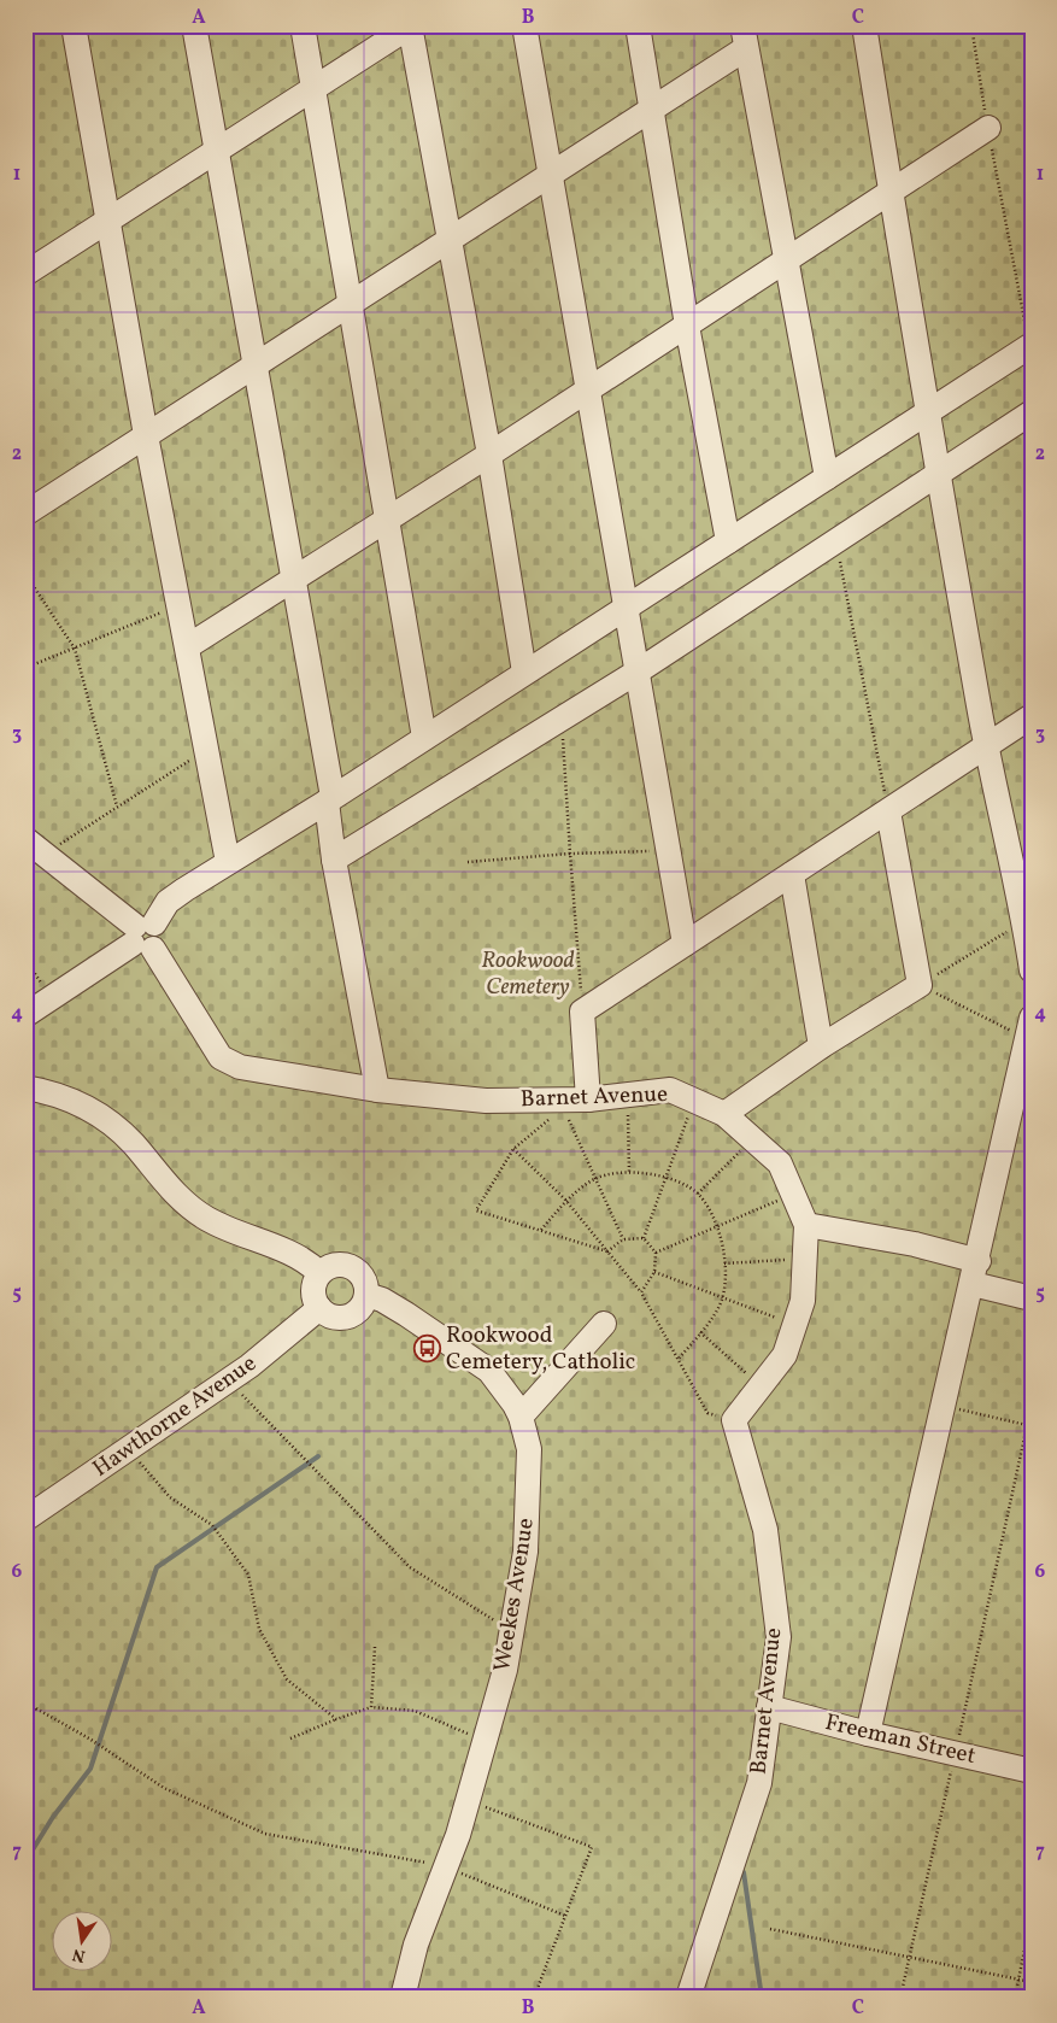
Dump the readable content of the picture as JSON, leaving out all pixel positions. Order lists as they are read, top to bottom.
{
  "streets": {
    "street": [
      "Barnet Avenue",
      "Hawthorne Avenue",
      "Weekes Avenue",
      "Freeman Street"
    ]
  },
  "crossings": [
    ["Barnet Avenue", "Freeman Street"],
    ["Hawthorne Avenue", "Weekes Avenue"]
  ],
  "parks": ["Rookwood Cemetery"],
  "places": {
    "bus stop": ["Rookwood Cemetery, Catholic"]
  },
  "north": "bottom",
  "grid": {
    "columns": ["A", "B", "C"],
    "rows": [
      "1",
      "2",
      "3",
      "4",
      "5",
      "6",
      "7"
    ]
  }
}
